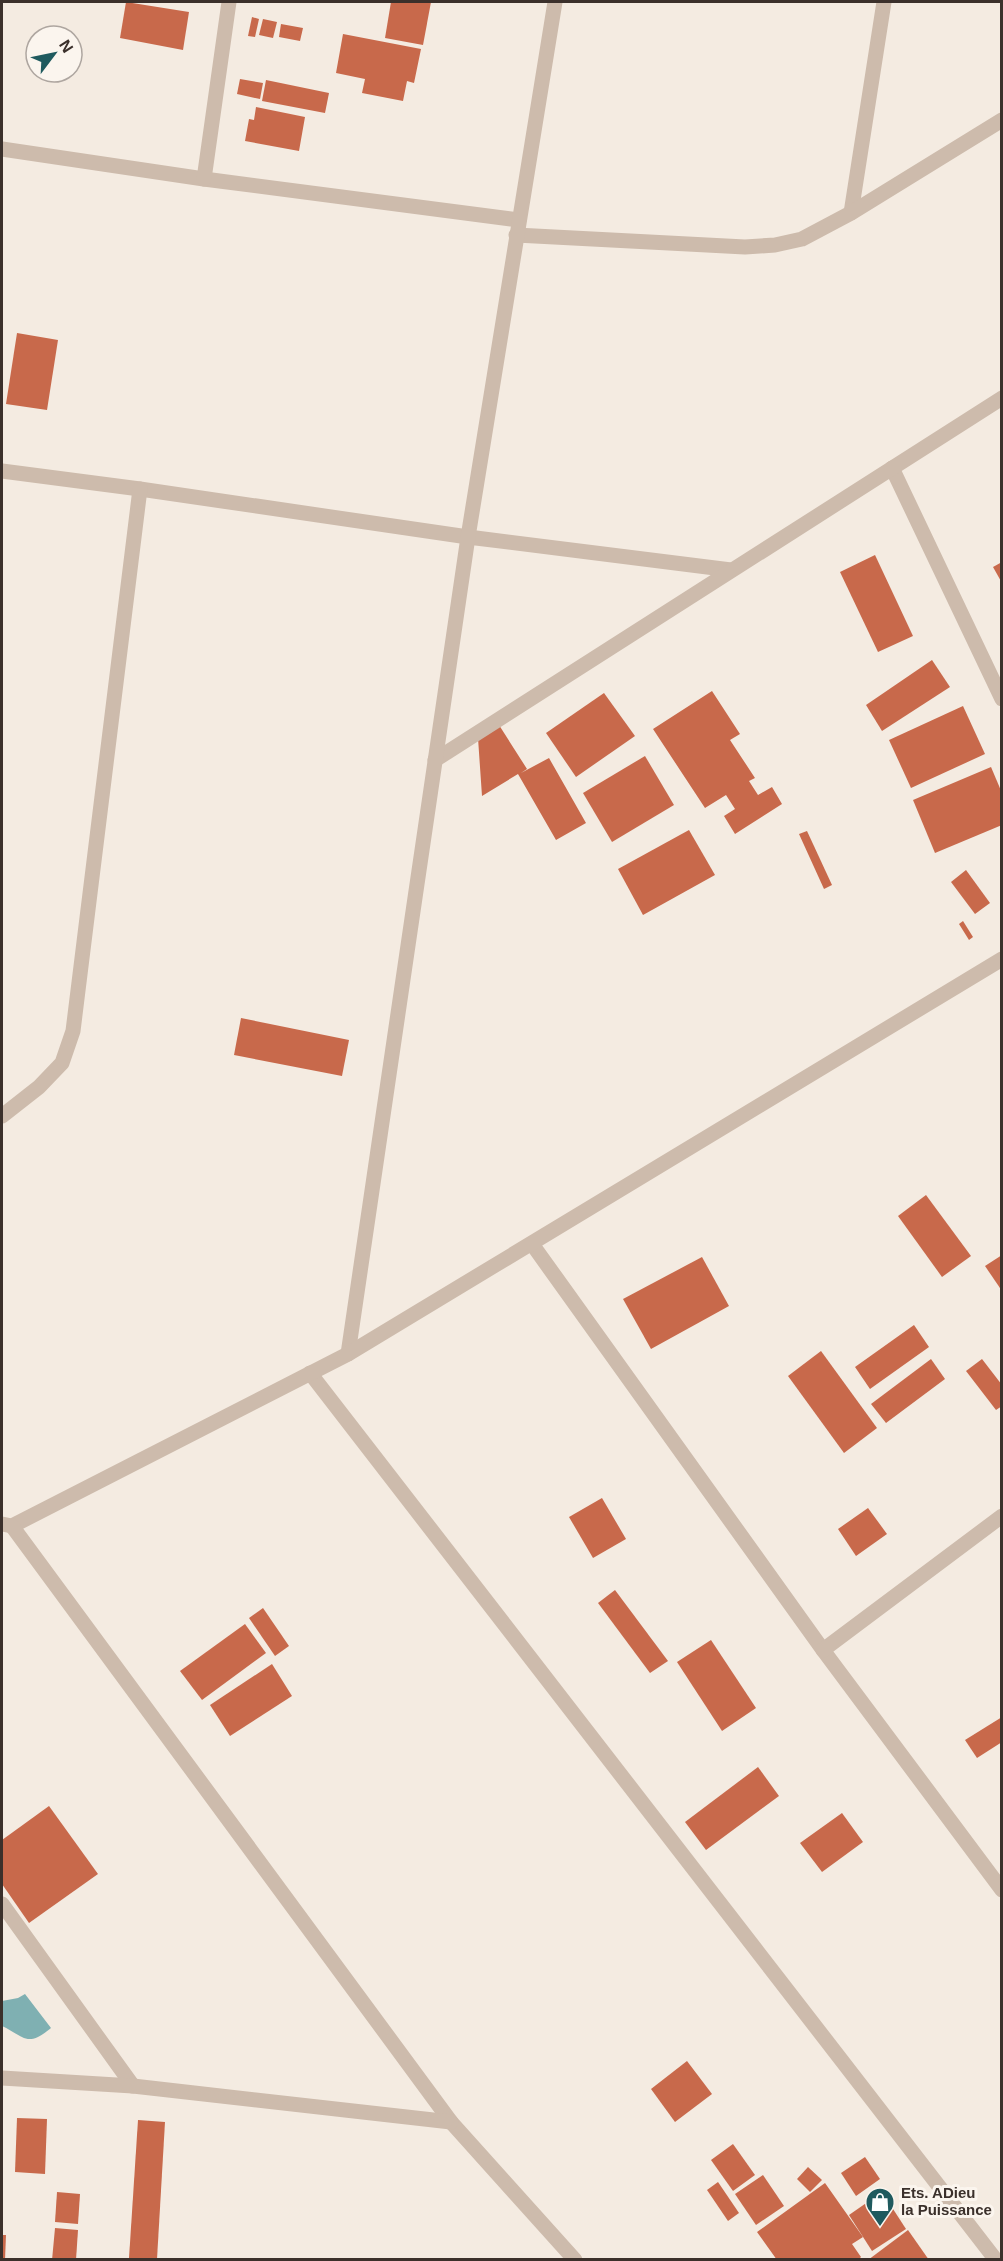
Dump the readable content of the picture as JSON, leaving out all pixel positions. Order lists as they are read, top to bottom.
{
  "places": {
    "shop": ["Ets. ADieu la Puissance"]
  },
  "north": "top right"
}
